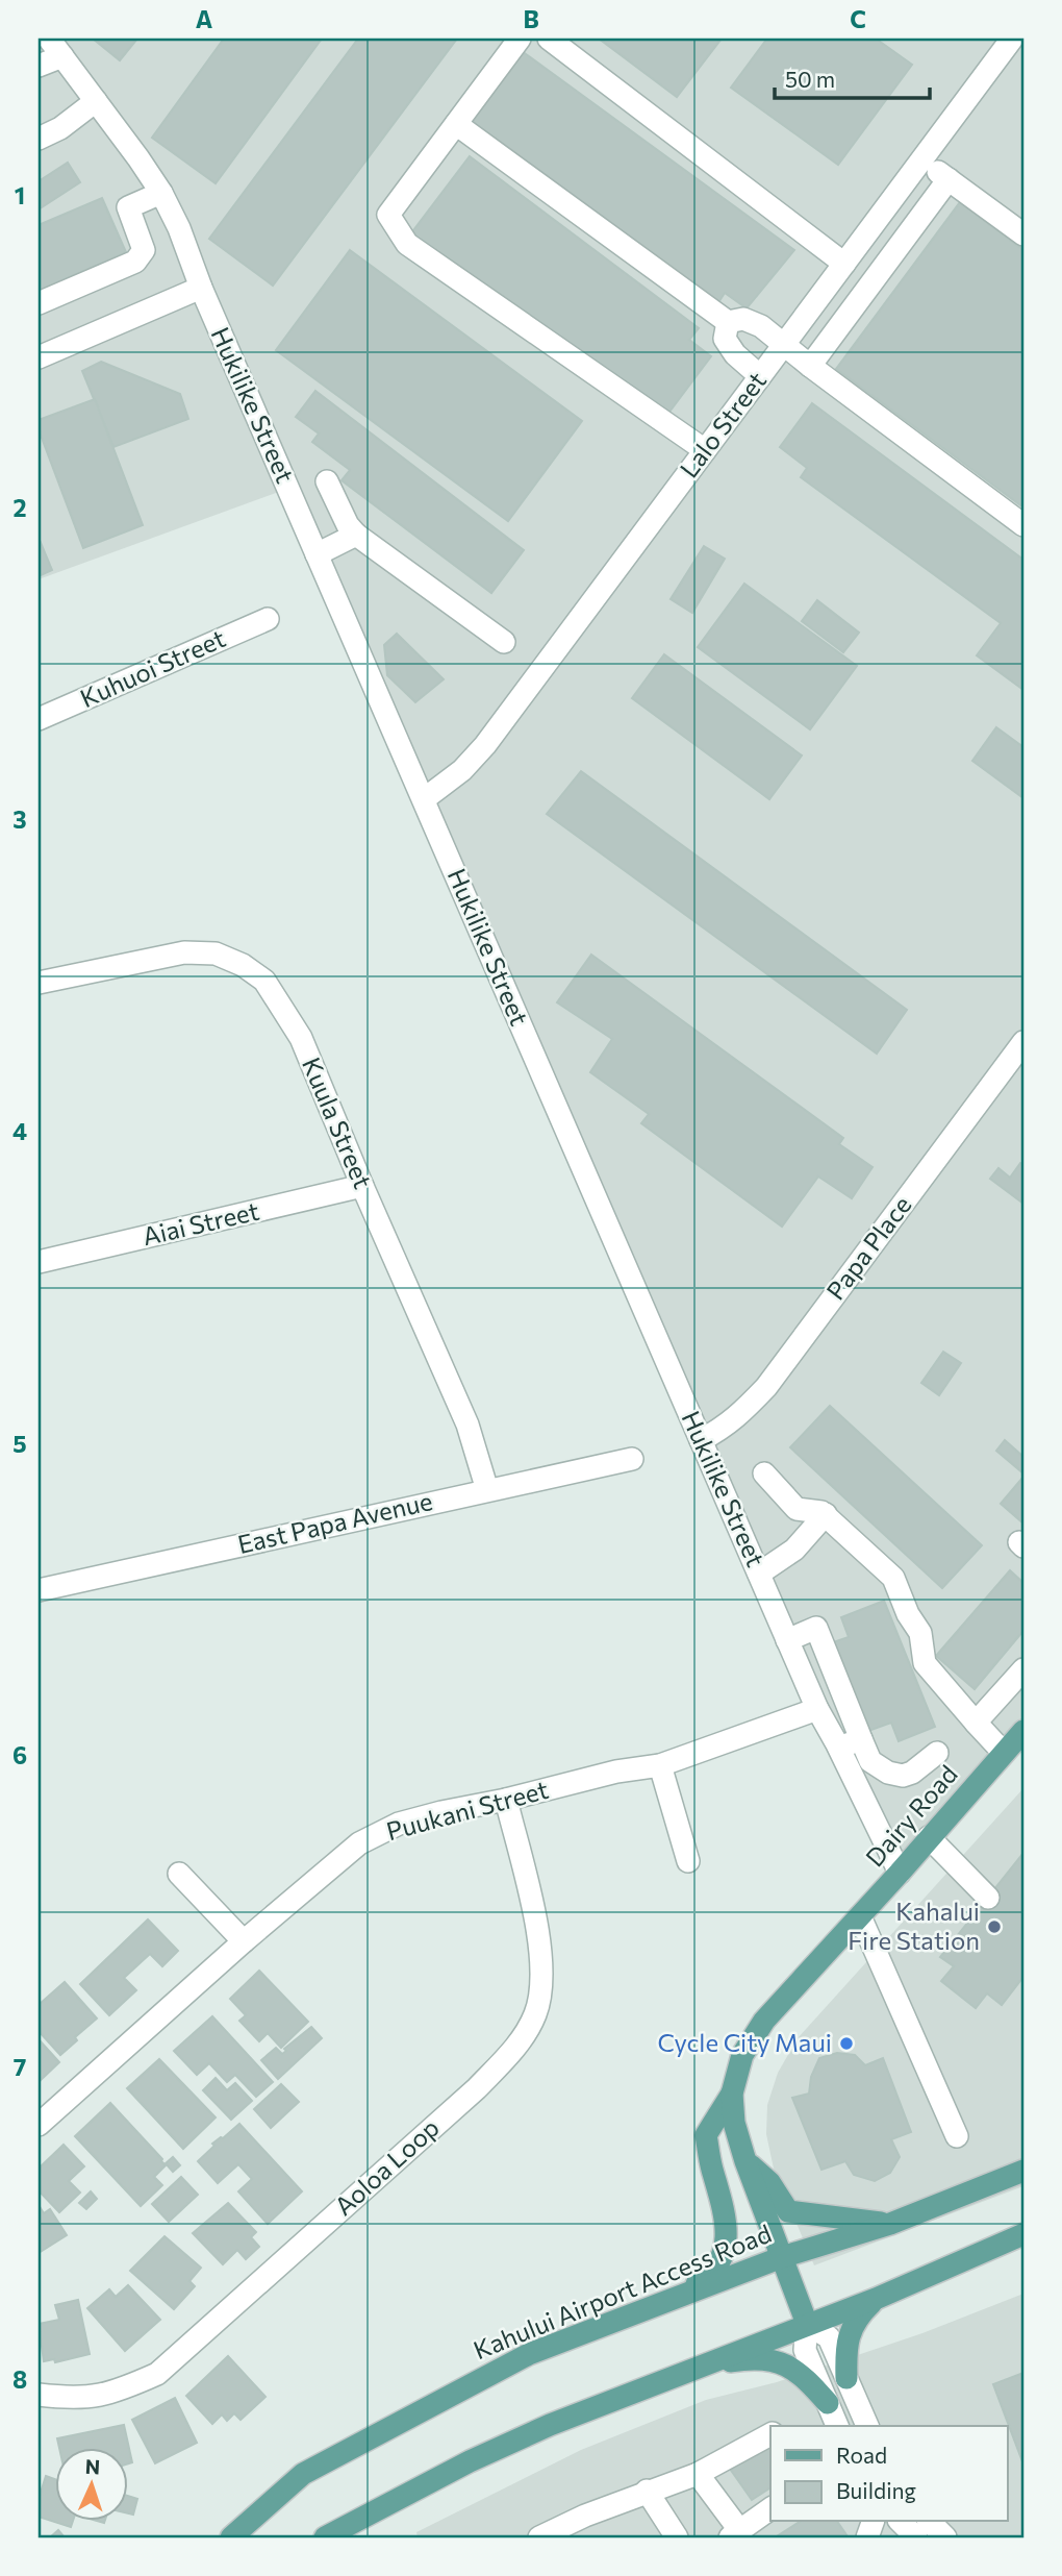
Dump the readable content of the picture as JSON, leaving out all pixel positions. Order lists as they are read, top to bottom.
{
  "streets": {
    "main road": ["Dairy Road", "Kahului Airport Access Road"],
    "street": [
      "Hukilike Street",
      "Lalo Street",
      "Kuhuoi Street",
      "Kuula Street",
      "Aiai Street",
      "Papa Place",
      "East Papa Avenue",
      "Puukani Street",
      "Aoloa Loop"
    ]
  },
  "crossings": [
    ["Hukilike Street", "Lalo Street"],
    ["Hukilike Street", "Papa Place"],
    ["Hukilike Street", "Puukani Street"],
    ["Hukilike Street", "Dairy Road"],
    ["Kuula Street", "Aiai Street"],
    ["Kuula Street", "East Papa Avenue"],
    ["Puukani Street", "Aoloa Loop"],
    ["Dairy Road", "Kahului Airport Access Road"]
  ],
  "places": ["Kahalui Fire Station", "Cycle City Maui"],
  "legend": ["Road", "Building"],
  "scale_bar": "50 m",
  "north": "top",
  "grid": {
    "columns": ["A", "B", "C"],
    "rows": [
      "1",
      "2",
      "3",
      "4",
      "5",
      "6",
      "7",
      "8"
    ]
  }
}
